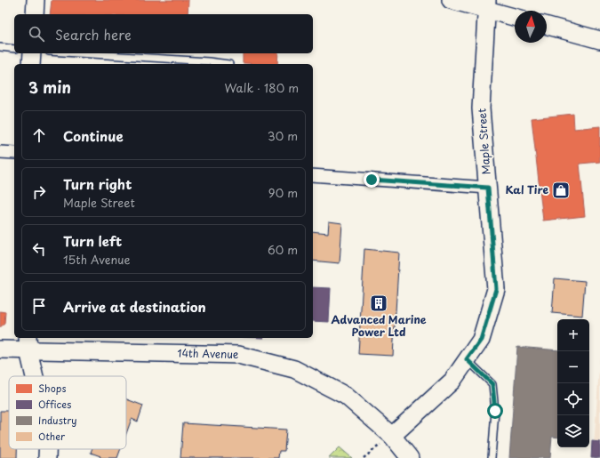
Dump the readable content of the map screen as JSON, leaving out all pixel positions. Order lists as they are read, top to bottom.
{
  "streets": {
    "street": ["Maple Street", "14th Avenue"]
  },
  "crossings": [
    ["Maple Street", "14th Avenue"]
  ],
  "places": {
    "shop": ["Kal Tire"],
    "building": ["Advanced Marine Power Ltd"]
  },
  "legend": [
    "Shops",
    "Offices",
    "Industry",
    "Other"
  ],
  "north": "top",
  "page": {
    "search": "Search here",
    "heading": ["3 min", "Walk · 180 m"],
    "list": [
      ["Continue", "30 m"],
      ["Turn right", "Maple Street", "90 m"],
      ["Turn left", "15th Avenue", "60 m"],
      "Arrive at destination"
    ],
    "map_buttons": ["+", "−"]
  }
}
